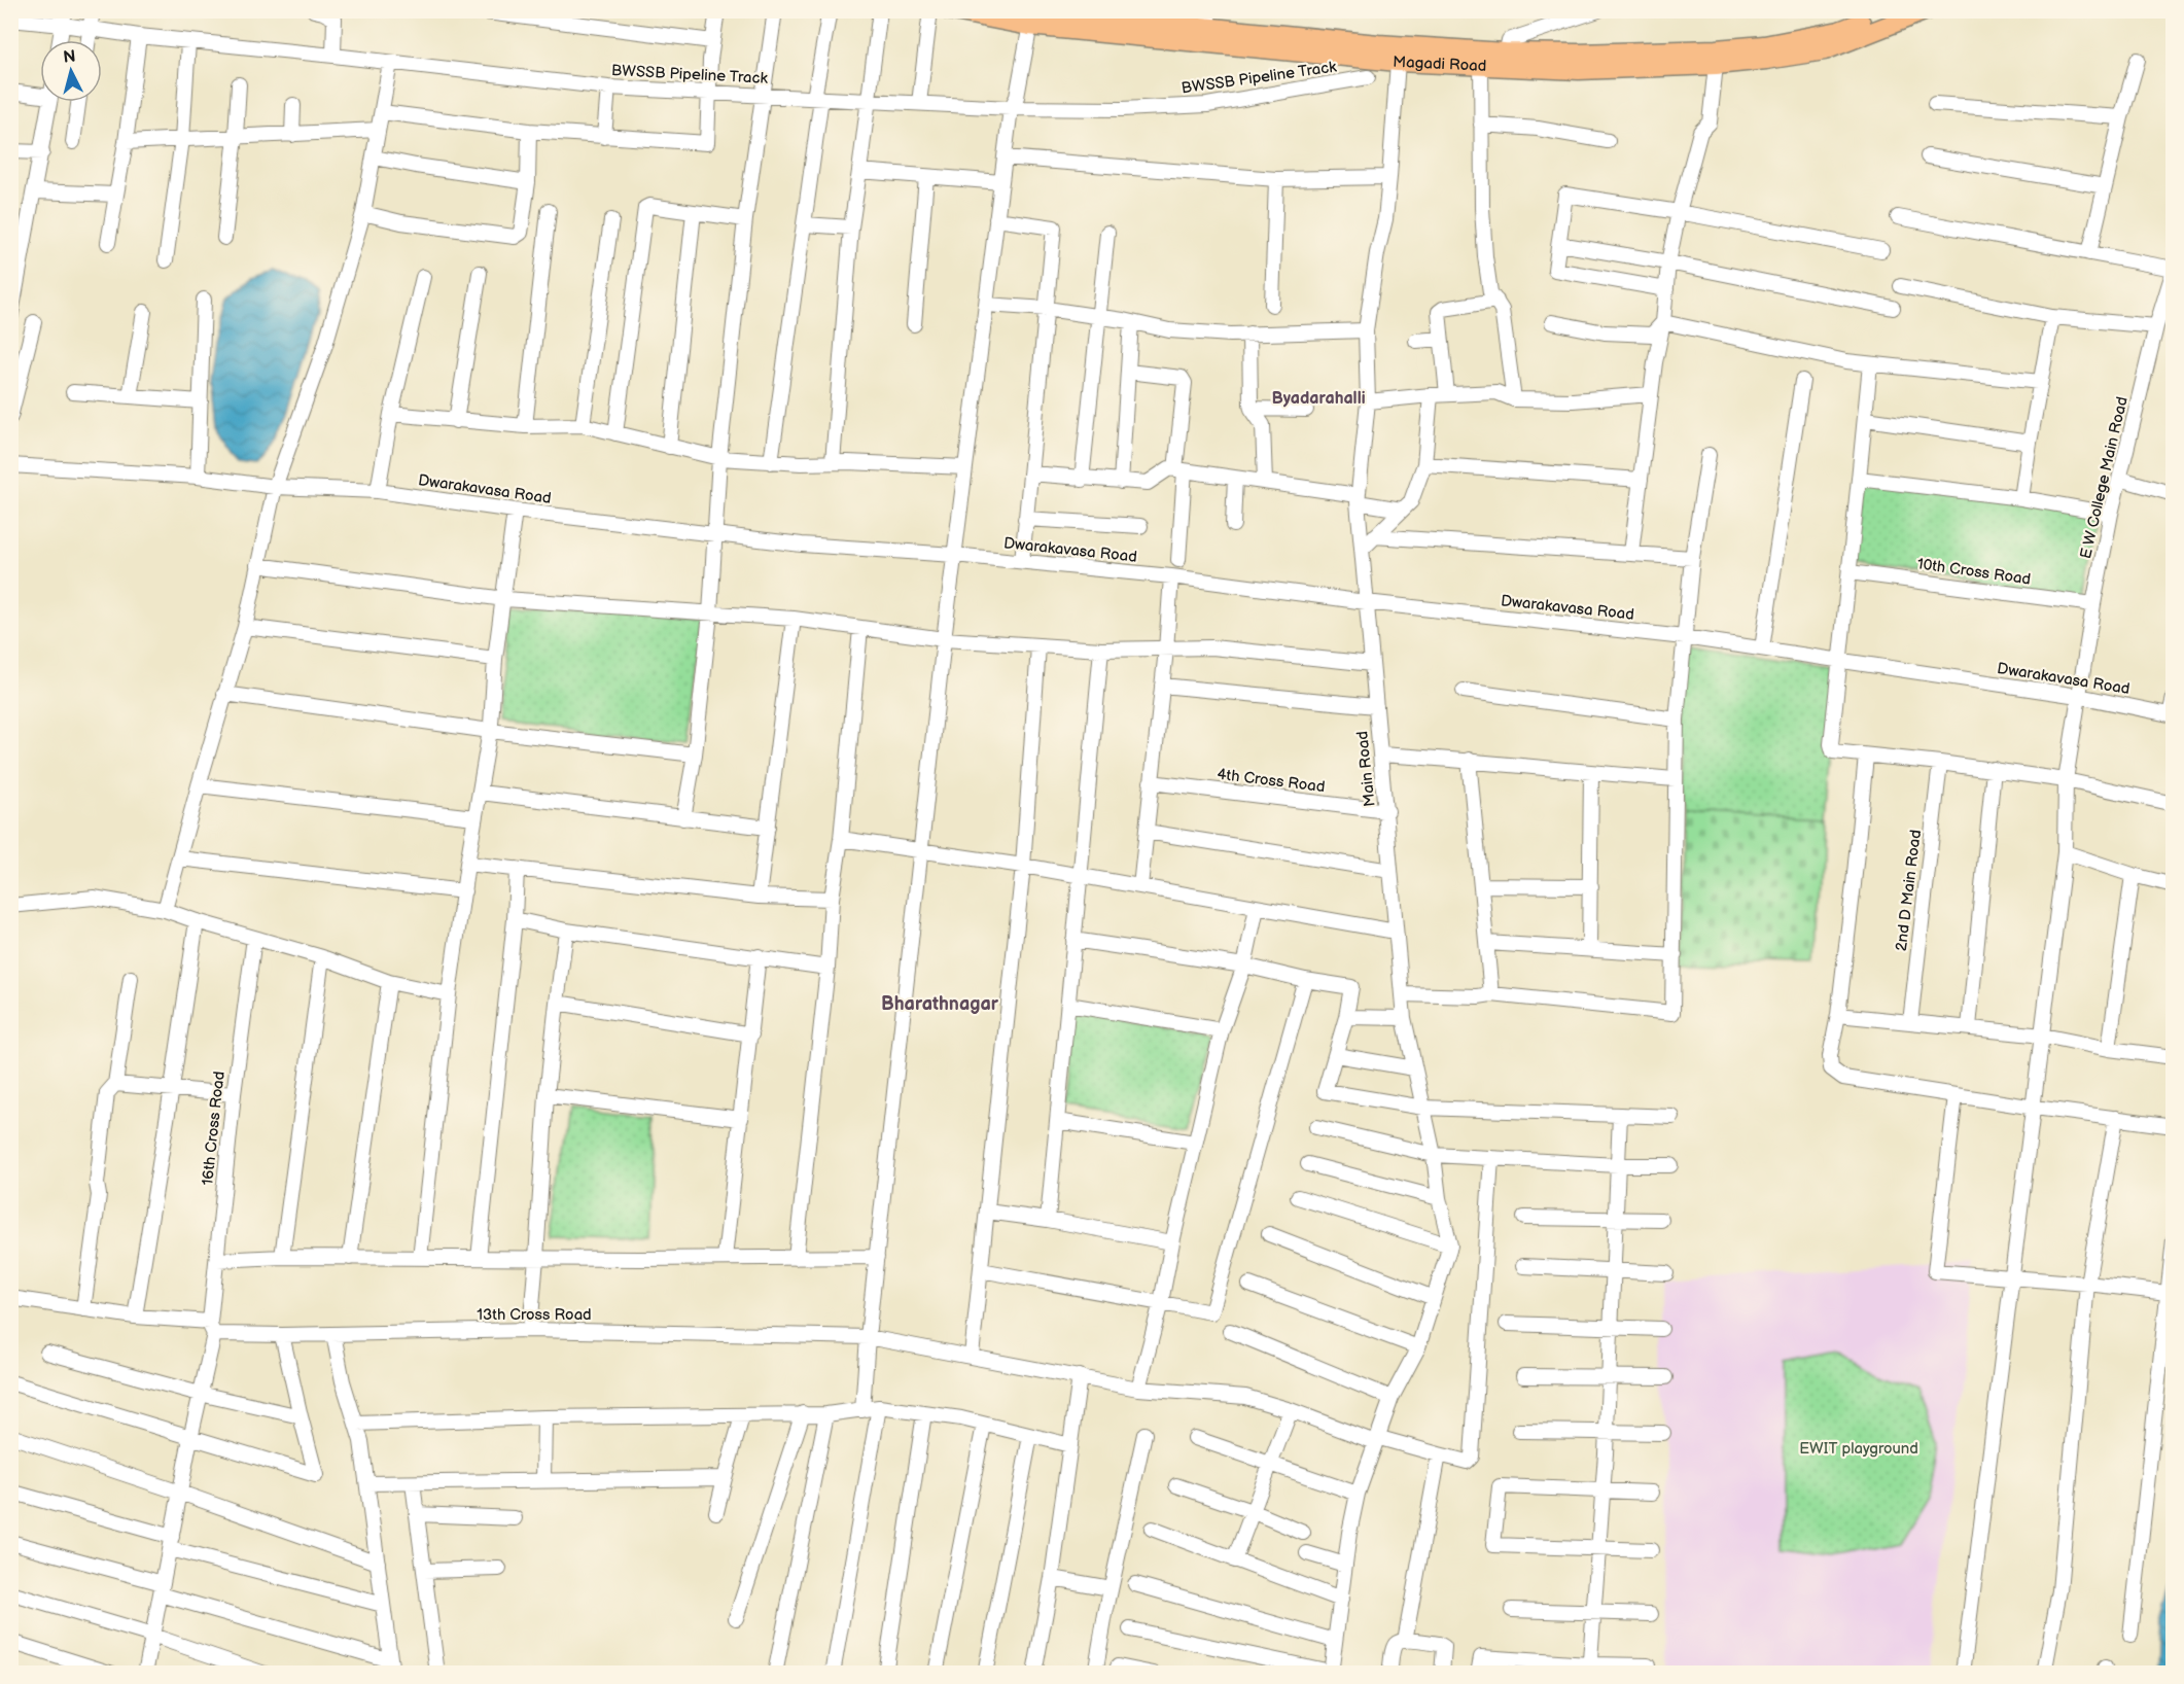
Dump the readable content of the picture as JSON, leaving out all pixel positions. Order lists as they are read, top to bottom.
{
  "streets": {
    "main road": ["Magadi Road"],
    "street": [
      "BWSSB Pipeline Track",
      "E W College Main Road",
      "Dwarakavasa Road",
      "10th Cross Road",
      "Main Road",
      "4th Cross Road",
      "2nd D Main Road",
      "16th Cross Road",
      "13th Cross Road"
    ]
  },
  "crossings": [
    ["Magadi Road", "Main Road"],
    ["E W College Main Road", "Dwarakavasa Road"],
    ["E W College Main Road", "10th Cross Road"],
    ["Dwarakavasa Road", "Main Road"],
    ["Main Road", "4th Cross Road"],
    ["16th Cross Road", "13th Cross Road"]
  ],
  "districts": ["Byadarahalli", "Bharathnagar"],
  "parks": ["EWIT playground"],
  "north": "top"
}
